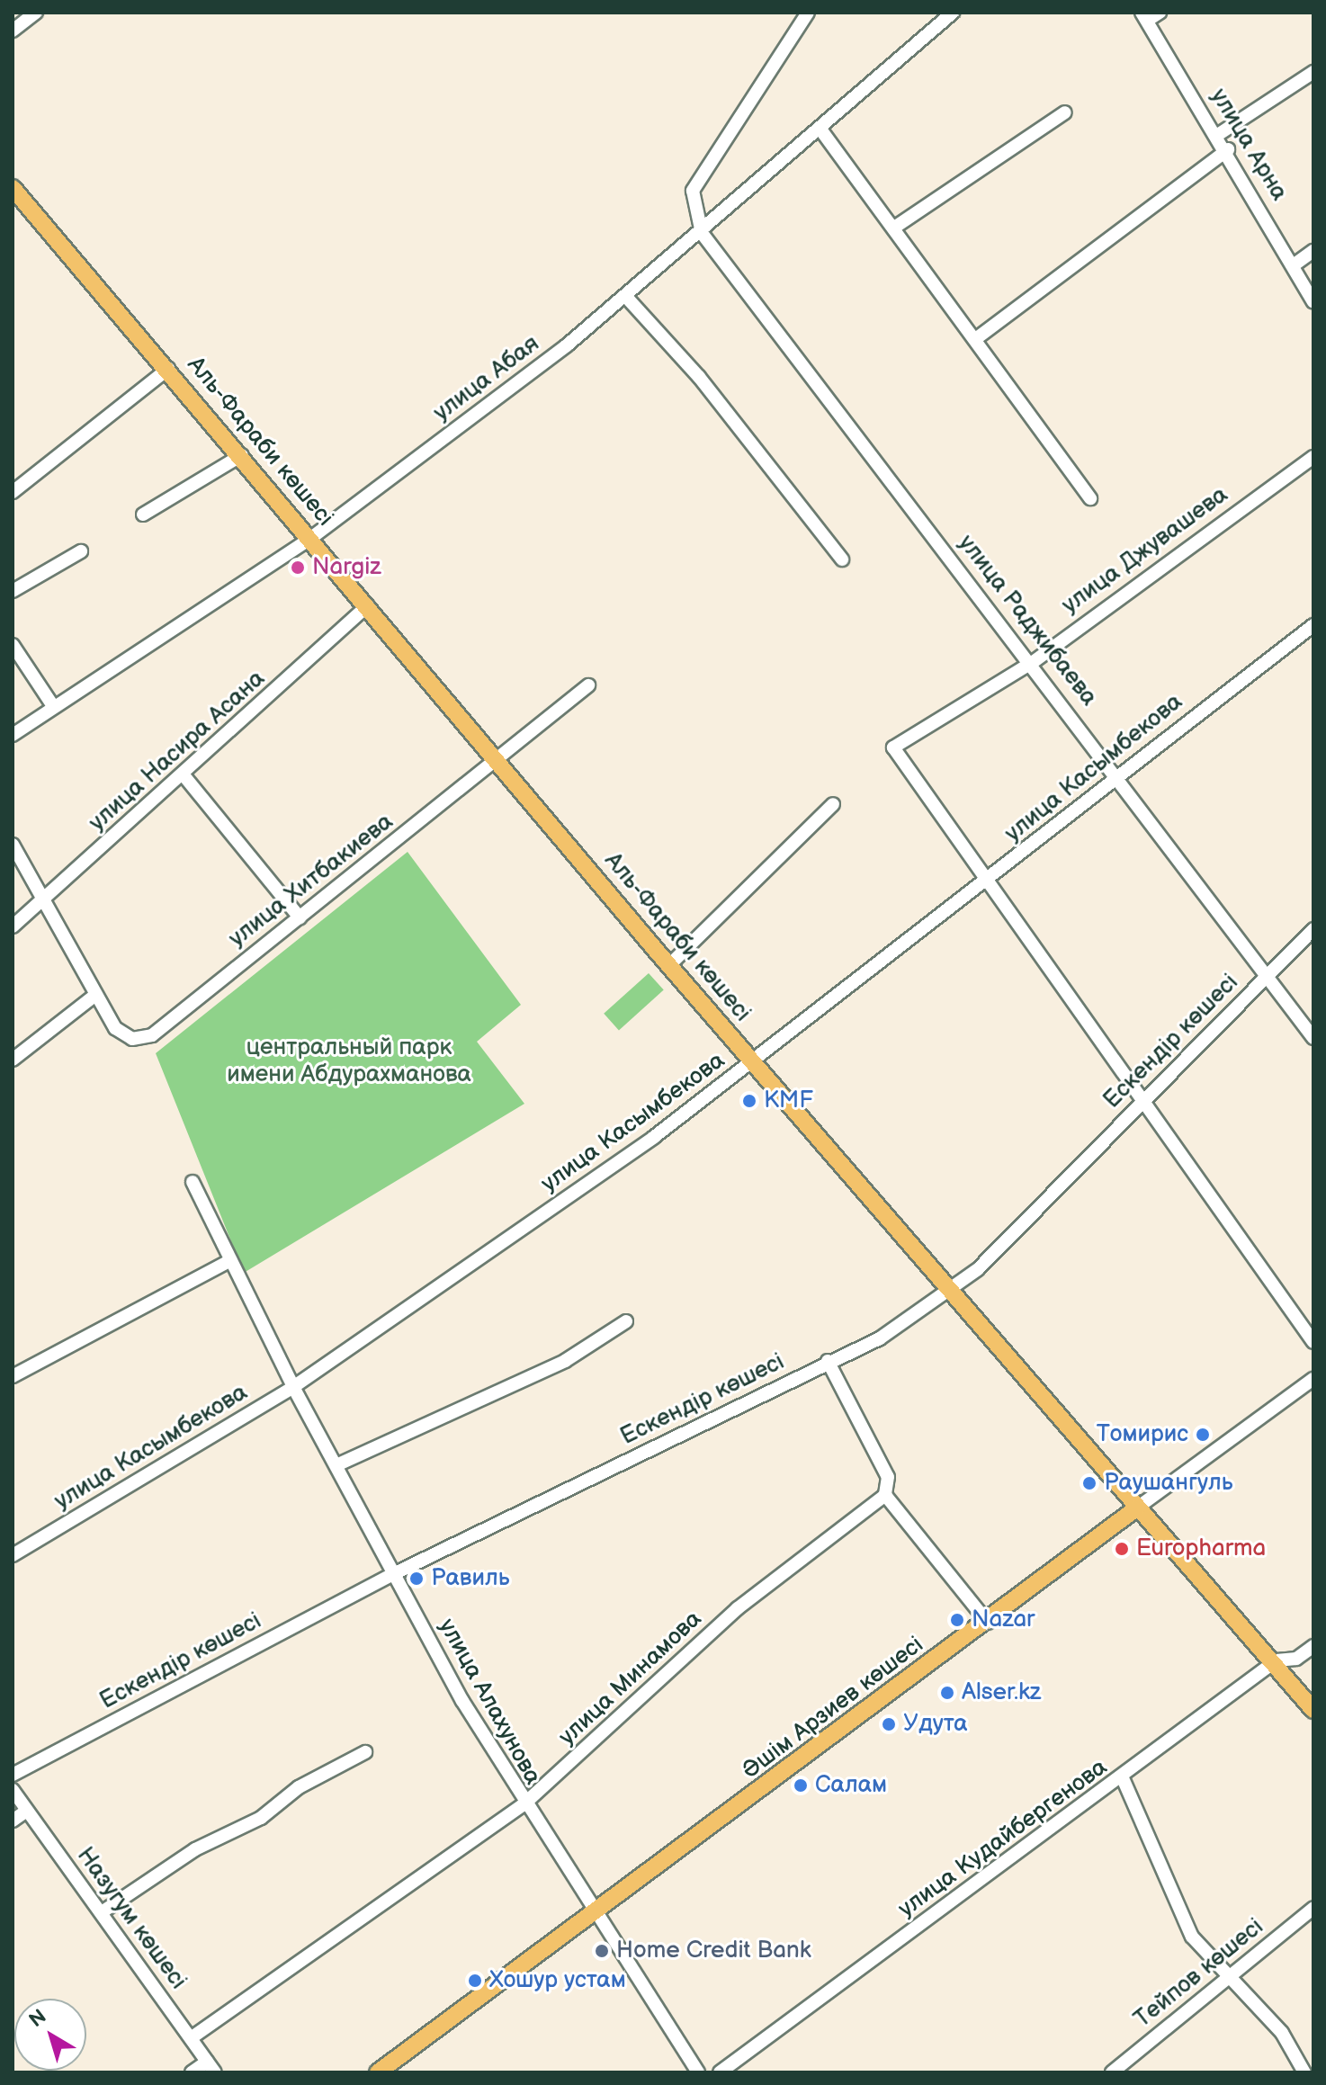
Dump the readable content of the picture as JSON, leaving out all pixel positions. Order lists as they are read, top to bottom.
{
  "streets": {
    "main road": ["Аль-Фараби көшесі", "Әшім Арзиев көшесі"],
    "street": [
      "улица Арна",
      "улица Абая",
      "улица Джувашева",
      "улица Раджибаева",
      "улица Насира Асана",
      "улица Касымбекова",
      "улица Хитбакиева",
      "Ескендір көшесі",
      "улица Минамова",
      "улица Алахунова",
      "улица Кудайбергенова",
      "Назугум көшесі",
      "Тейпов көшесі"
    ]
  },
  "crossings": [
    ["улица Абая", "Аль-Фараби көшесі"],
    ["улица Абая", "улица Раджибаева"],
    ["Аль-Фараби көшесі", "улица Насира Асана"],
    ["Аль-Фараби көшесі", "улица Касымбекова"],
    ["Аль-Фараби көшесі", "улица Хитбакиева"],
    ["Аль-Фараби көшесі", "Ескендір көшесі"],
    ["Аль-Фараби көшесі", "Әшім Арзиев көшесі"],
    ["Аль-Фараби көшесі", "улица Кудайбергенова"],
    ["улица Джувашева", "улица Раджибаева"],
    ["улица Джувашева", "улица Касымбекова"],
    ["улица Раджибаева", "улица Касымбекова"],
    ["улица Раджибаева", "Ескендір көшесі"],
    ["улица Касымбекова", "улица Алахунова"],
    ["Ескендір көшесі", "улица Алахунова"],
    ["улица Минамова", "улица Алахунова"],
    ["улица Минамова", "Назугум көшесі"],
    ["улица Алахунова", "Әшім Арзиев көшесі"]
  ],
  "parks": ["центральный парк имени Абдурахманова"],
  "places": [
    "Nargiz",
    "KMF",
    "Томирис",
    "Раушангуль",
    "Europharma",
    "Равиль",
    "Nazar",
    "Alser.kz",
    "Удута",
    "Салам",
    "Home Credit Bank",
    "Хошур устам"
  ],
  "north": "top left"
}
